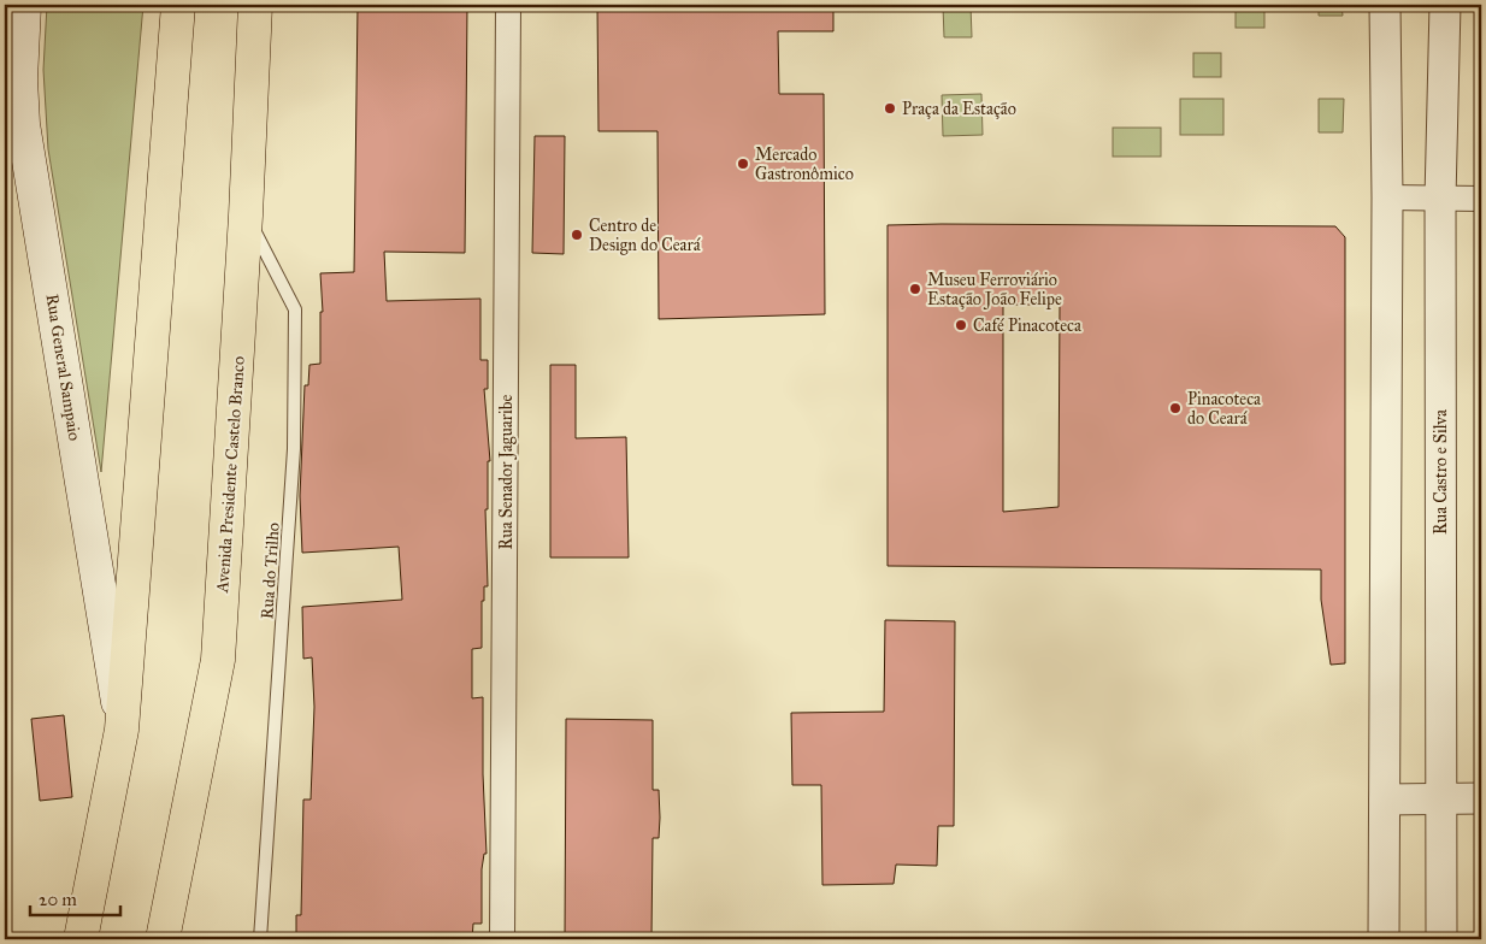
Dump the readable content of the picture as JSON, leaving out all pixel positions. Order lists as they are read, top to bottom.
{
  "streets": {
    "main road": ["Rua General Sampaio", "Avenida Presidente Castelo Branco"],
    "street": ["Rua Senador Jaguaribe", "Rua Castro e Silva"],
    "lane": ["Rua do Trilho"]
  },
  "crossings": [
    ["Avenida Presidente Castelo Branco", "Rua do Trilho"]
  ],
  "places": [
    "Praça da Estação",
    "Mercado Gastronômico",
    "Centro de Design do Ceará",
    "Museu Ferroviário Estação João Felipe",
    "Café Pinacoteca",
    "Pinacoteca do Ceará"
  ],
  "scale_bar": "20 m"
}
